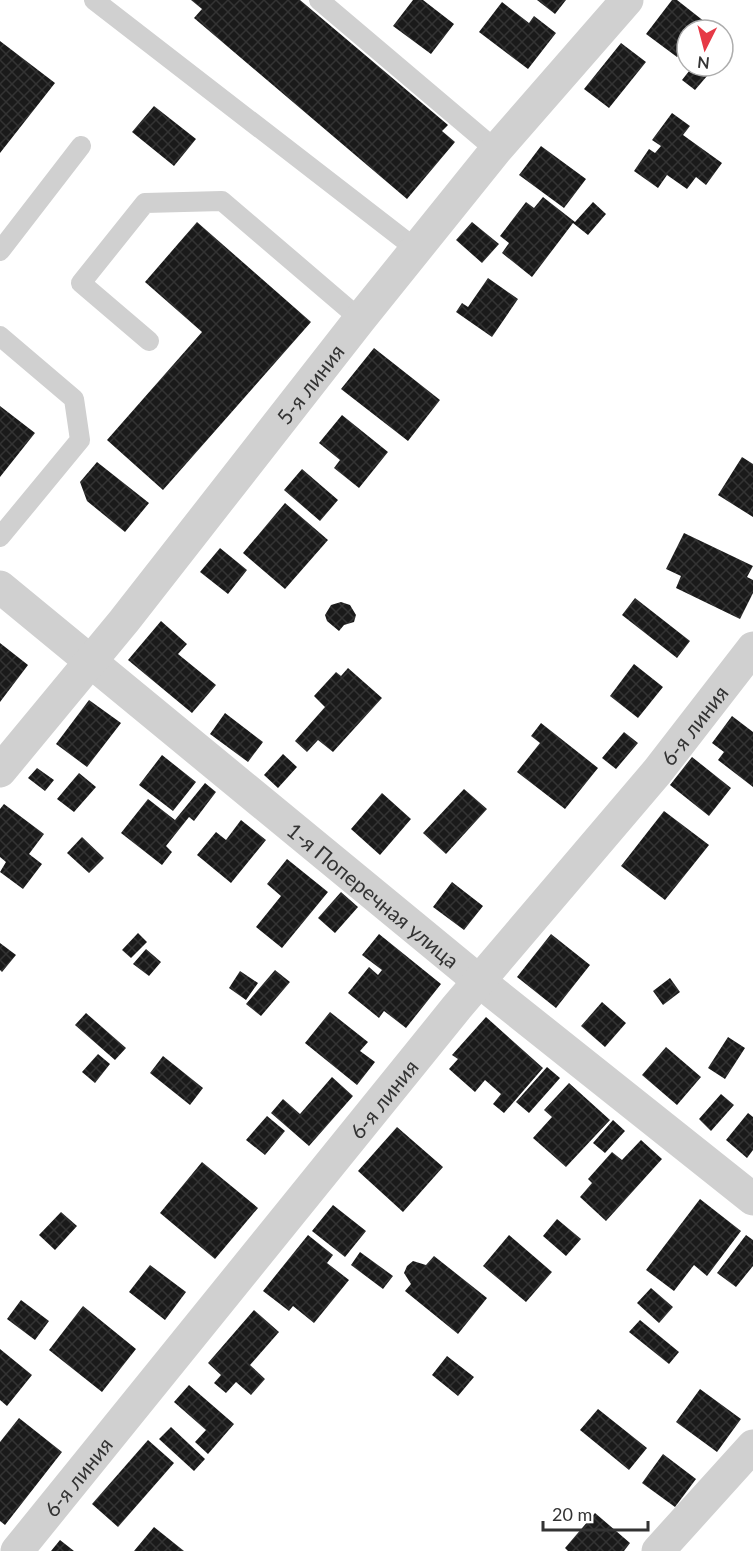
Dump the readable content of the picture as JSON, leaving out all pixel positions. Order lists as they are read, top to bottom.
{
  "streets": {
    "street": ["5-я линия", "6-я линия", "1-я Поперечная улица"]
  },
  "crossings": [
    ["5-я линия", "1-я Поперечная улица"],
    ["6-я линия", "1-я Поперечная улица"]
  ],
  "scale_bar": "20 m",
  "north": "bottom"
}
